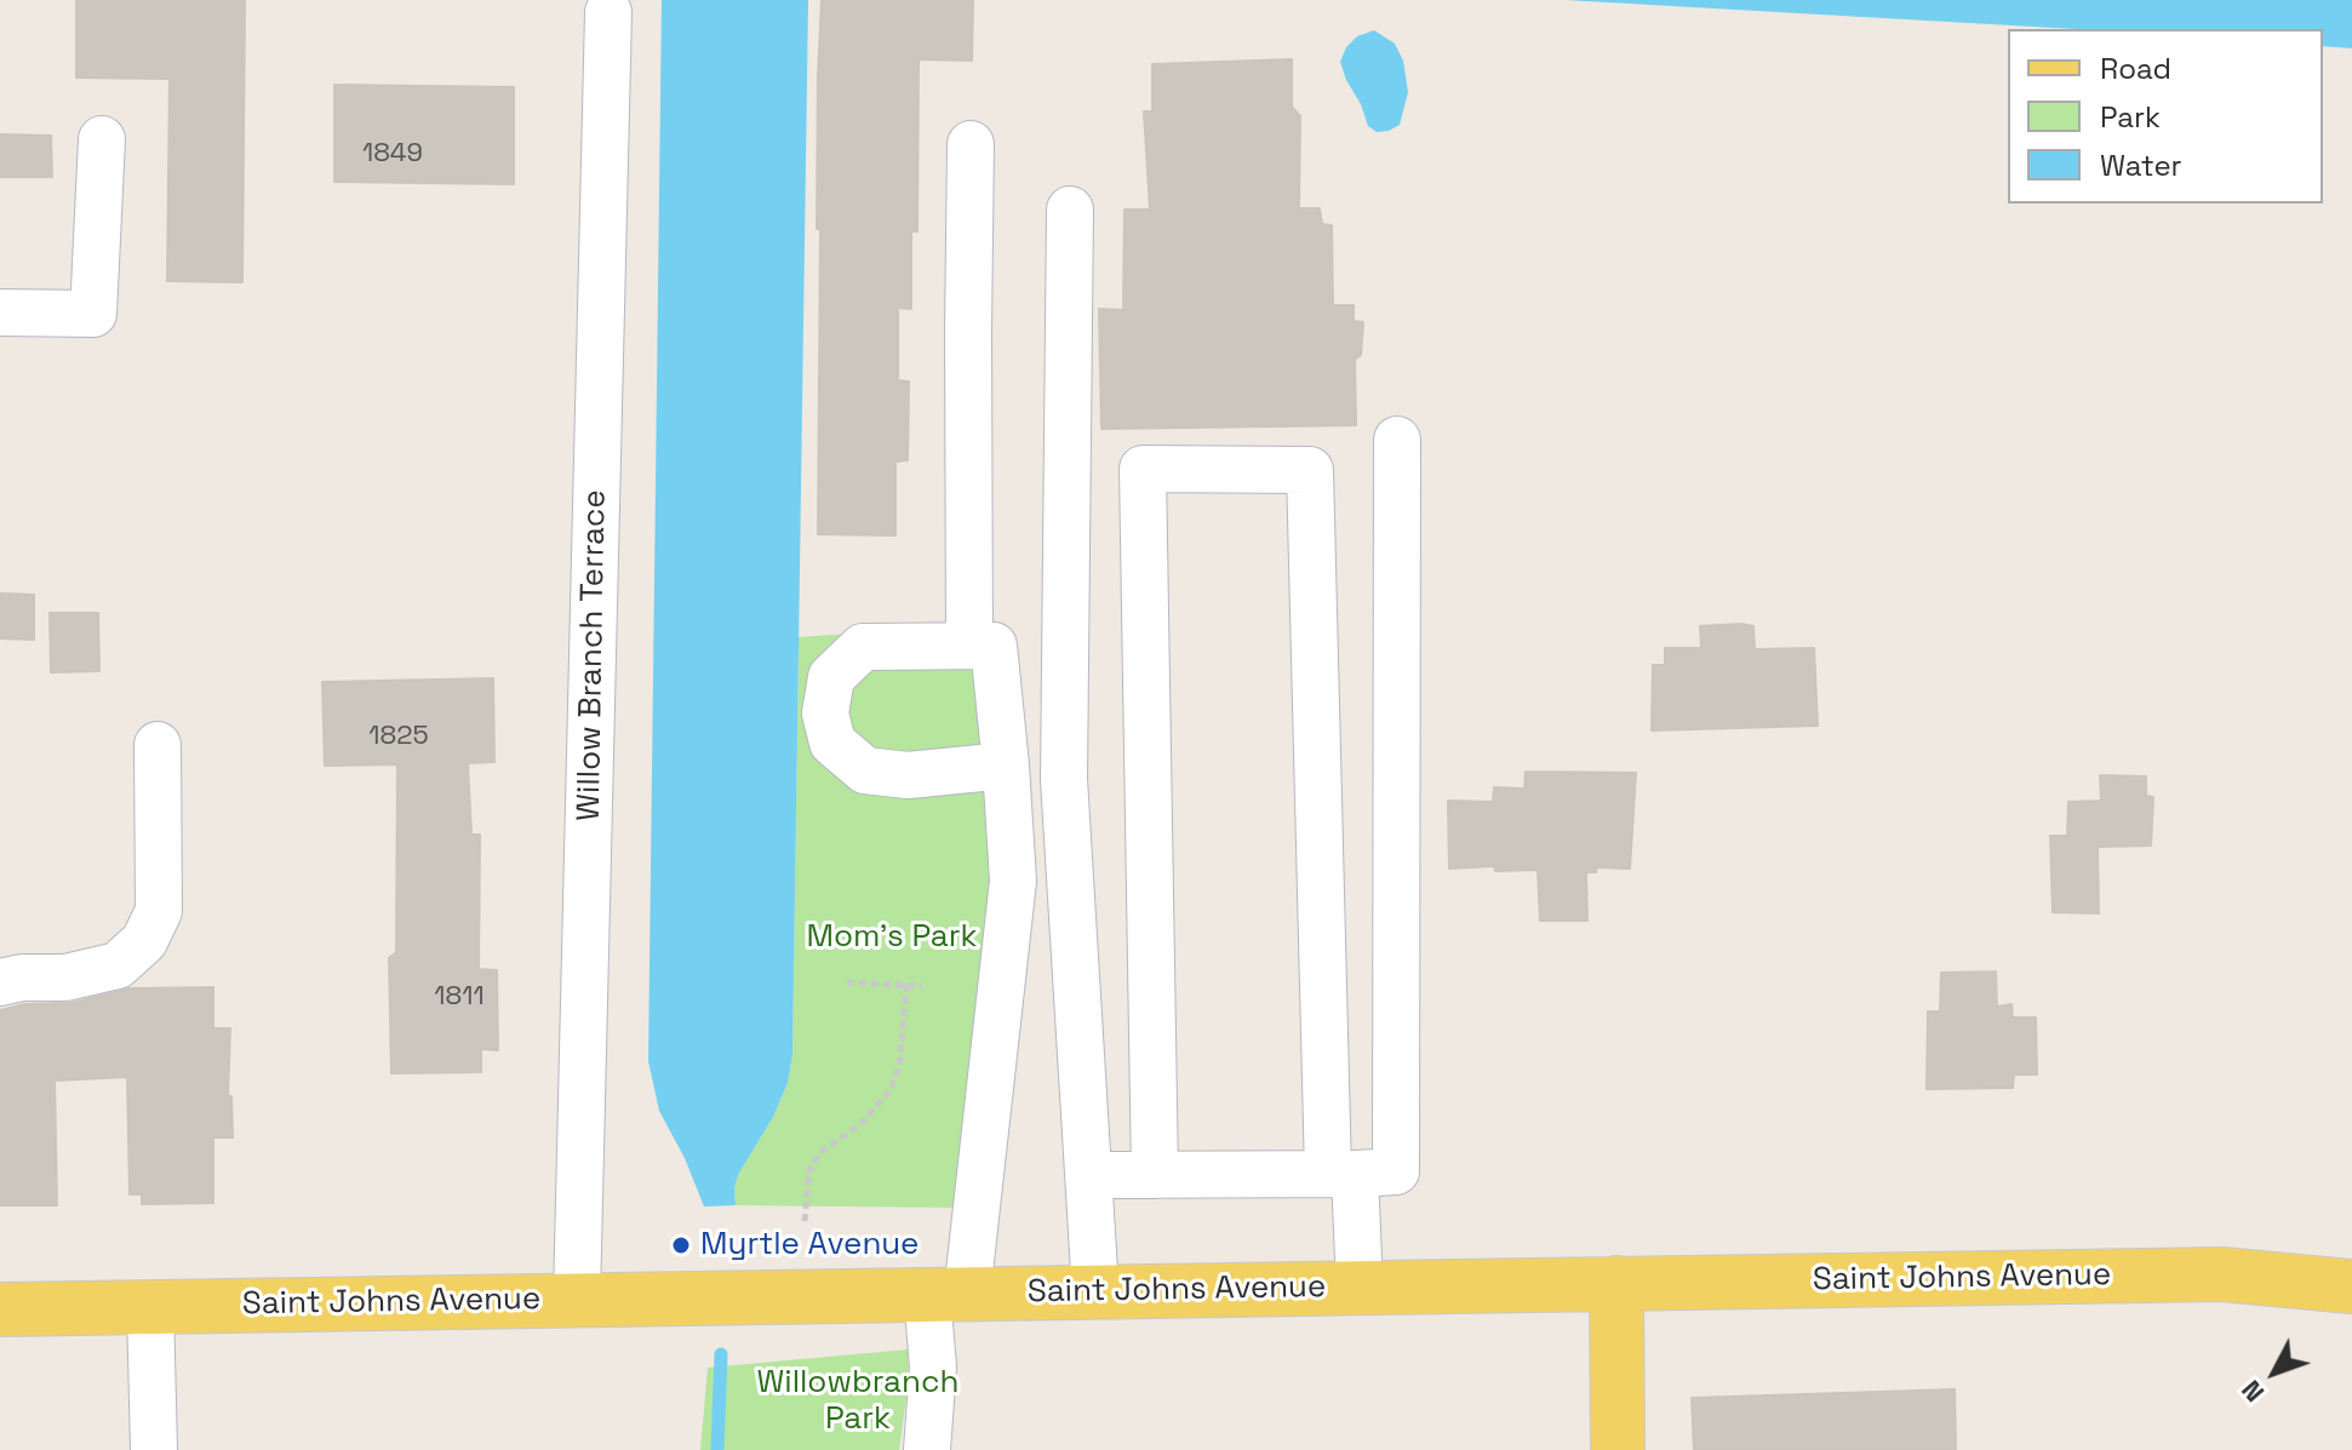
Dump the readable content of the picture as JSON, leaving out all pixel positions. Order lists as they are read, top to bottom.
{
  "streets": {
    "main road": ["Saint Johns Avenue"],
    "street": ["Willow Branch Terrace"]
  },
  "crossings": [
    ["Willow Branch Terrace", "Saint Johns Avenue"]
  ],
  "parks": ["Mom's Park", "Willowbranch Park"],
  "places": ["Myrtle Avenue"],
  "house_numbers": ["1849", "1825", "1811"],
  "legend": ["Road", "Park", "Water"],
  "north": "bottom left"
}
